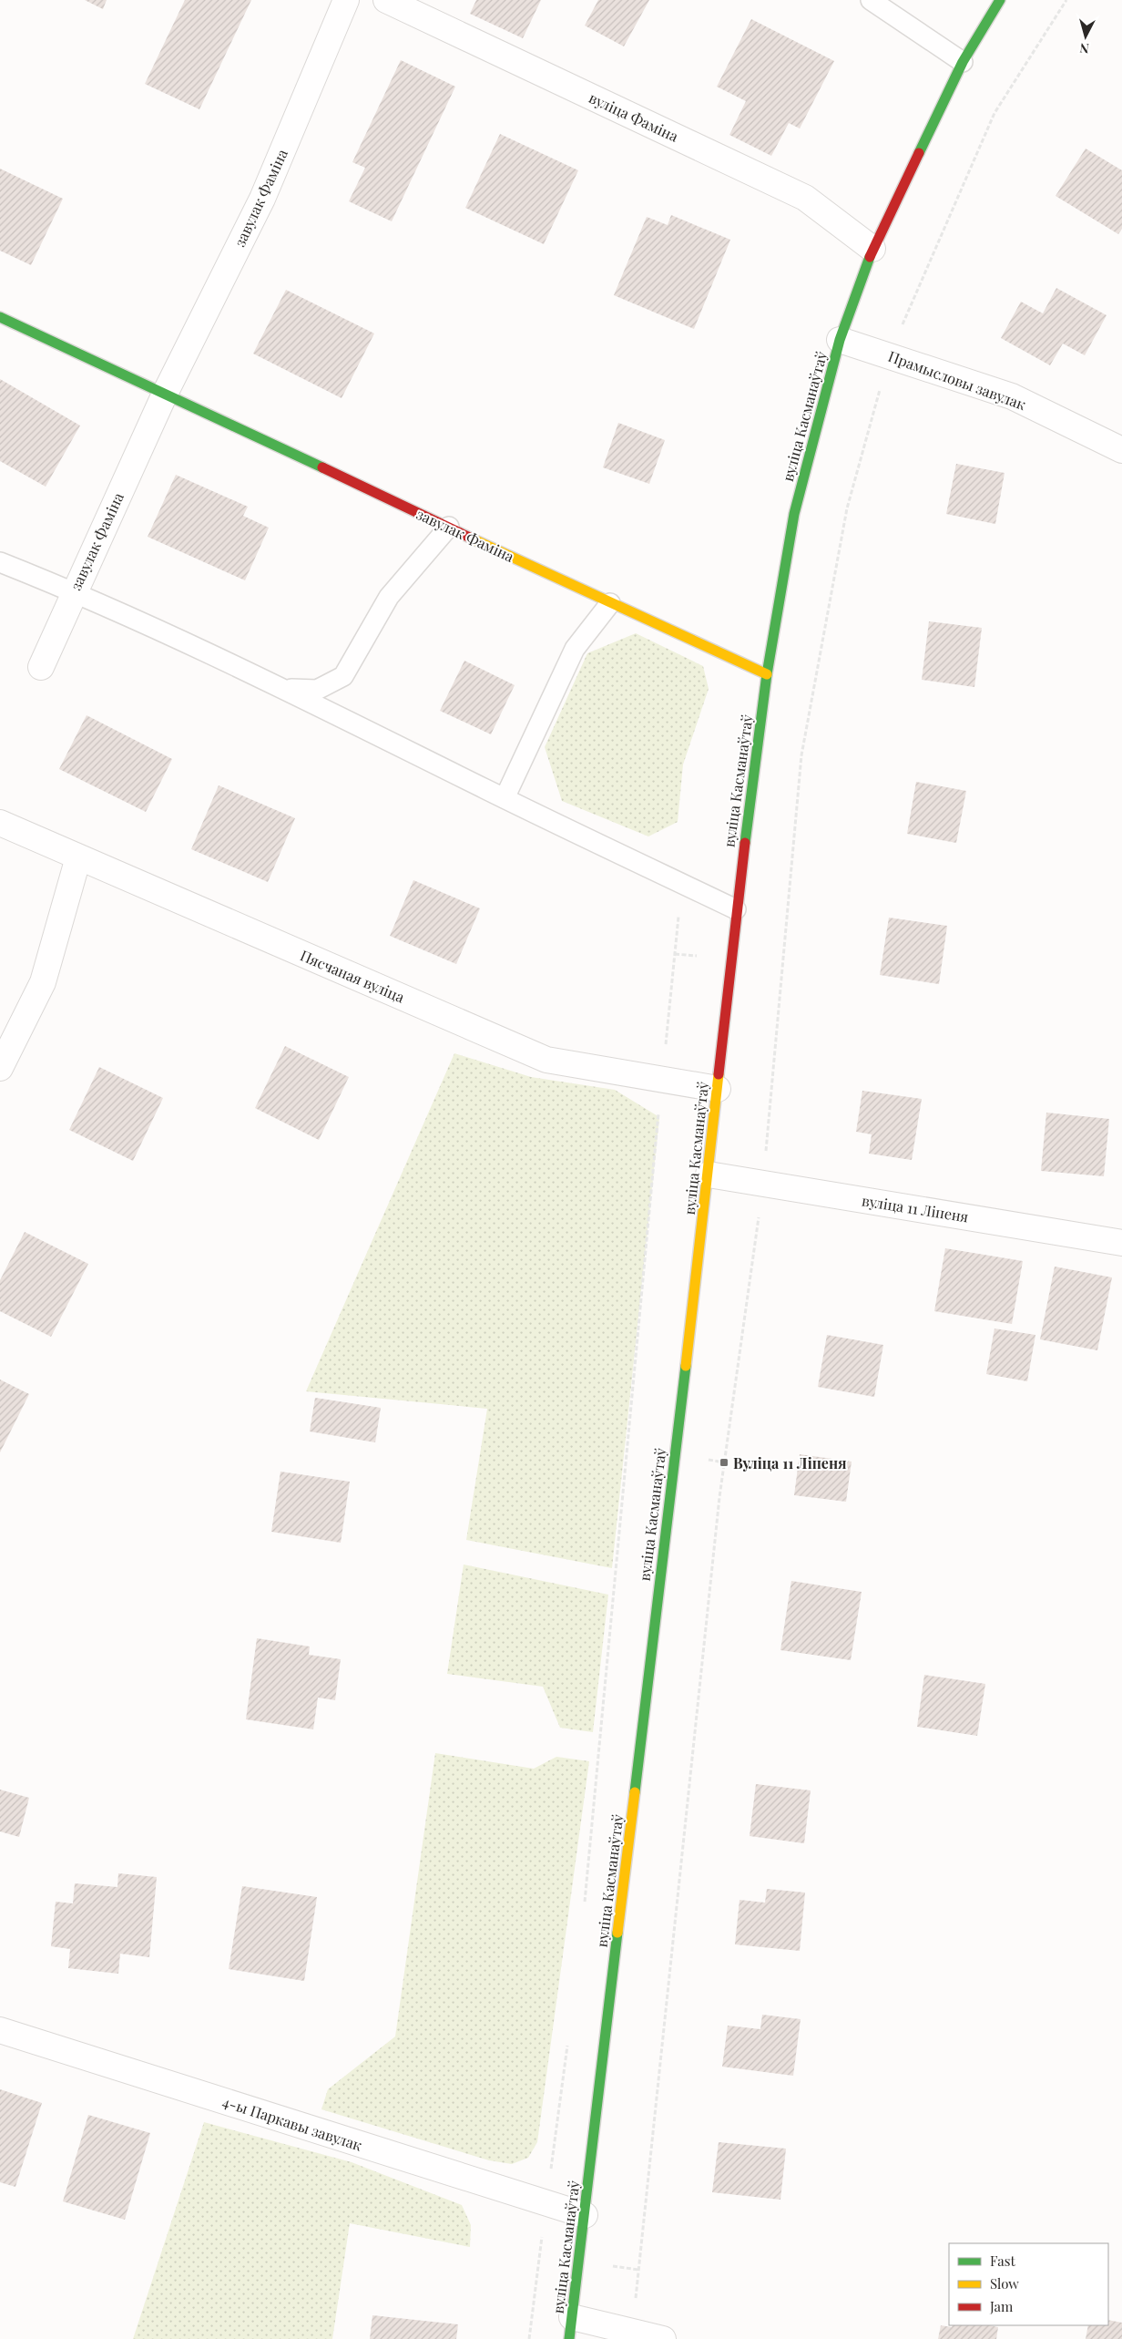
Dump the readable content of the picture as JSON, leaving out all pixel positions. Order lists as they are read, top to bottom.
{
  "streets": {
    "main road": ["завулак Фаміна", "вуліца Касманаўтаў"],
    "street": [
      "вуліца Фаміна",
      "Прамысловы завулак",
      "Пясчаная вуліца",
      "вуліца 11 Ліпеня",
      "4-ы Паркавы завулак"
    ]
  },
  "crossings": [
    ["вуліца Фаміна", "вуліца Касманаўтаў"],
    ["завулак Фаміна", "вуліца Касманаўтаў"],
    ["Прамысловы завулак", "вуліца Касманаўтаў"],
    ["вуліца Касманаўтаў", "Пясчаная вуліца"],
    ["вуліца Касманаўтаў", "вуліца 11 Ліпеня"],
    ["вуліца Касманаўтаў", "4-ы Паркавы завулак"]
  ],
  "places": {
    "transit": ["Вуліца 11 Ліпеня"]
  },
  "legend": ["Fast", "Slow", "Jam"],
  "north": "bottom"
}
